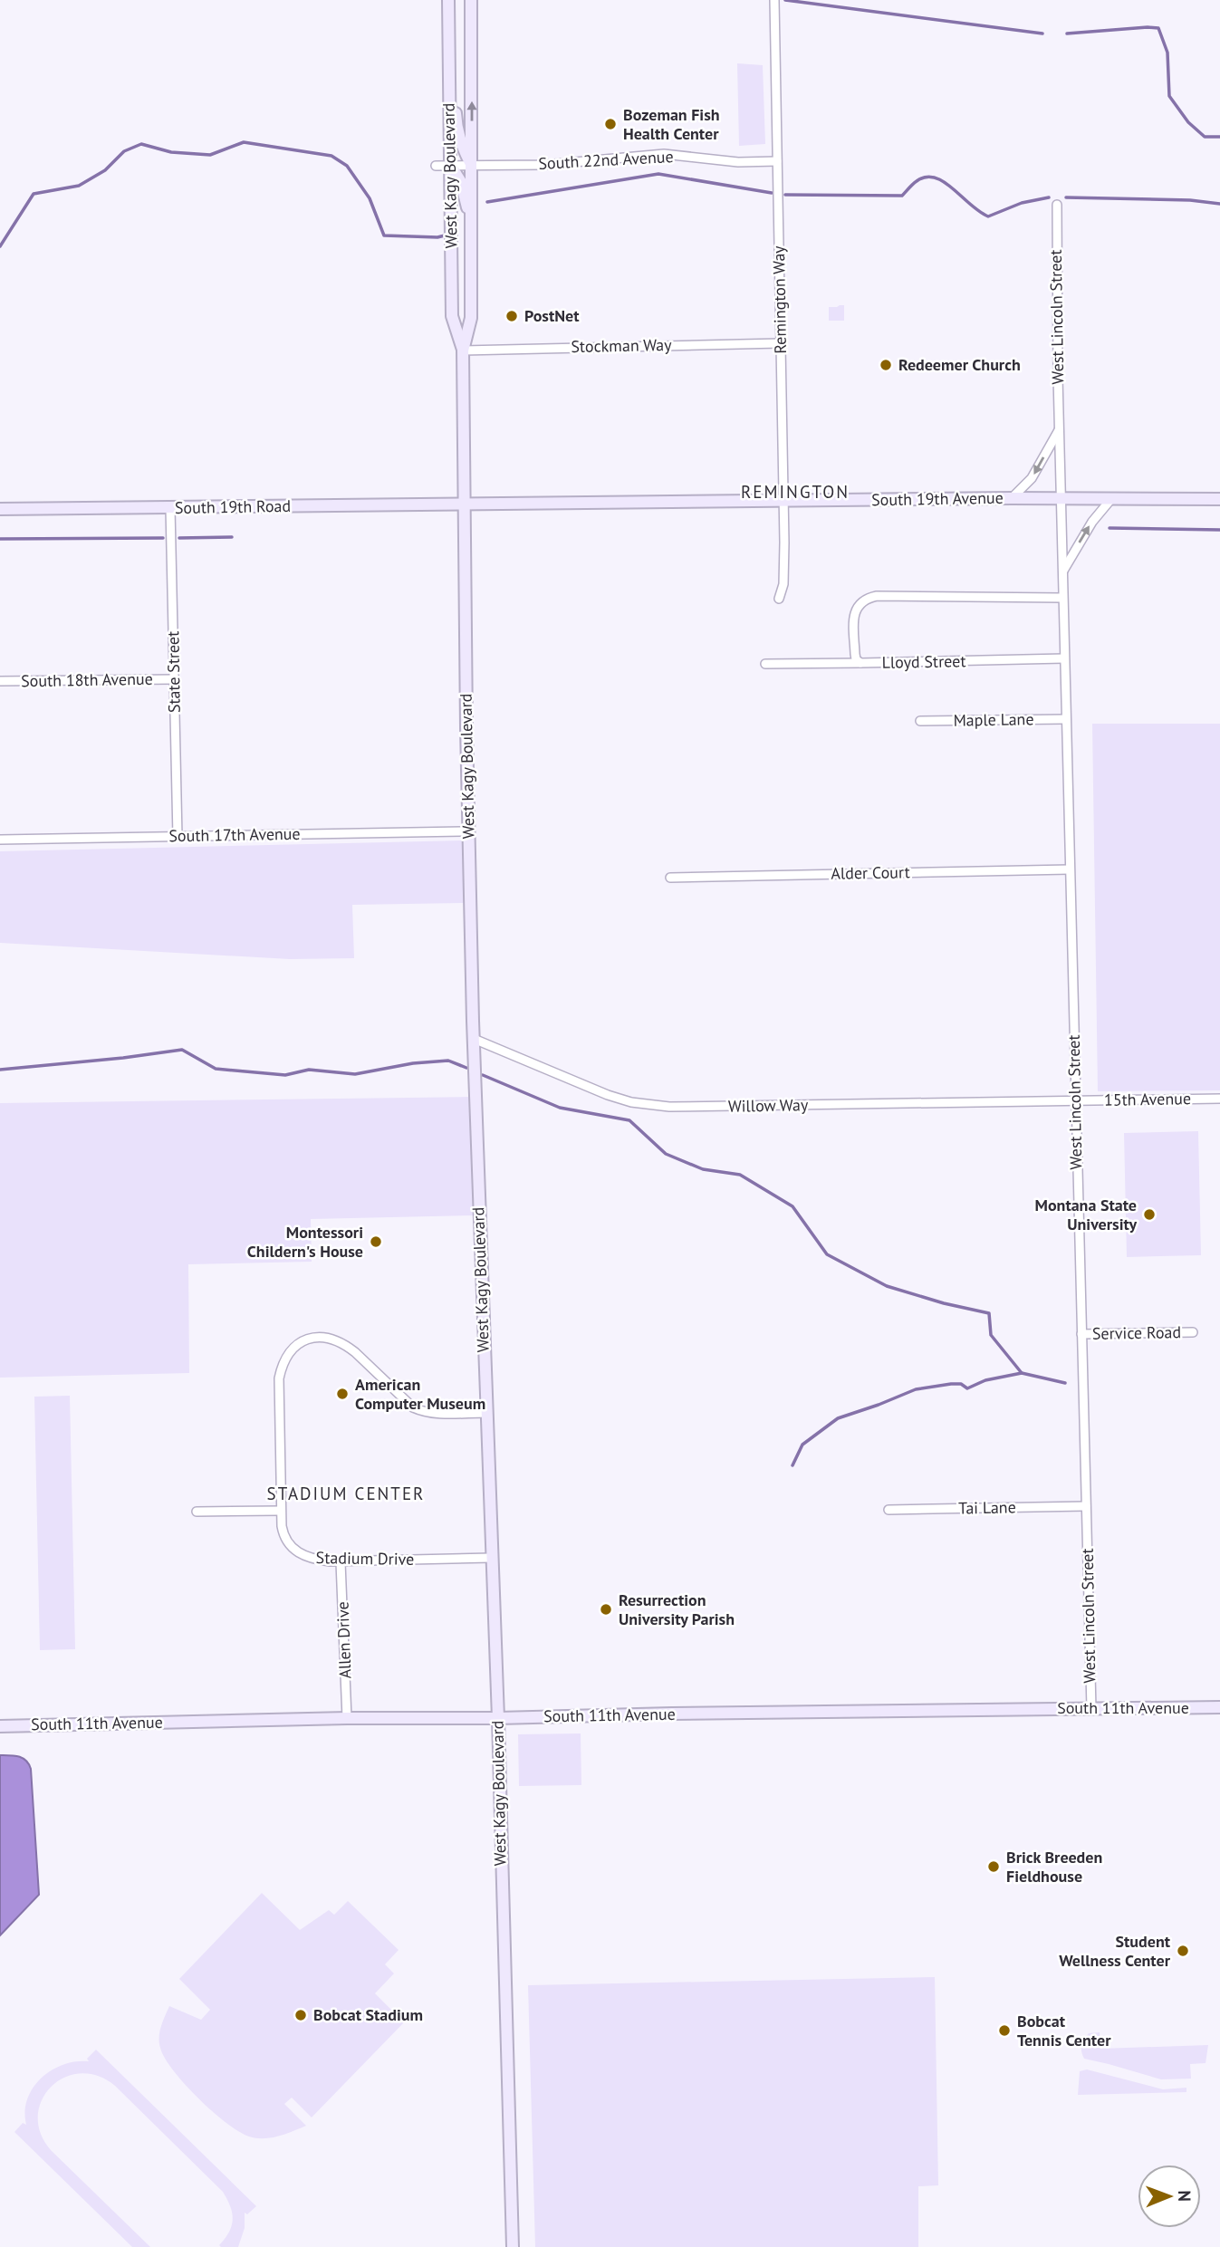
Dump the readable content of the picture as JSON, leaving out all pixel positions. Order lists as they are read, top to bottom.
{
  "streets": {
    "main road": [
      "West Kagy Boulevard",
      "South 19th Avenue",
      "South 19th Road",
      "South 11th Avenue"
    ],
    "street": [
      "South 22nd Avenue",
      "Remington Way",
      "West Lincoln Street",
      "Stockman Way",
      "Lloyd Street",
      "State Street",
      "South 18th Avenue",
      "Maple Lane",
      "South 17th Avenue",
      "Alder Court",
      "15th Avenue",
      "Willow Way",
      "Service Road",
      "Tai Lane",
      "Stadium Drive",
      "Allen Drive"
    ]
  },
  "crossings": [
    ["South 22nd Avenue", "West Kagy Boulevard"],
    ["South 22nd Avenue", "Remington Way"],
    ["West Kagy Boulevard", "Stockman Way"],
    ["West Kagy Boulevard", "South 19th Avenue"],
    ["West Kagy Boulevard", "South 19th Road"],
    ["West Kagy Boulevard", "South 17th Avenue"],
    ["West Kagy Boulevard", "Willow Way"],
    ["West Kagy Boulevard", "Stadium Drive"],
    ["West Kagy Boulevard", "South 11th Avenue"],
    ["Remington Way", "Stockman Way"],
    ["Remington Way", "South 19th Avenue"],
    ["West Lincoln Street", "South 19th Avenue"],
    ["West Lincoln Street", "Lloyd Street"],
    ["West Lincoln Street", "Maple Lane"],
    ["West Lincoln Street", "Alder Court"],
    ["West Lincoln Street", "15th Avenue"],
    ["West Lincoln Street", "Willow Way"],
    ["West Lincoln Street", "Service Road"],
    ["West Lincoln Street", "Tai Lane"],
    ["West Lincoln Street", "South 11th Avenue"],
    ["South 19th Avenue", "South 19th Road"],
    ["South 19th Road", "State Street"],
    ["State Street", "South 18th Avenue"],
    ["State Street", "South 17th Avenue"],
    ["15th Avenue", "Willow Way"],
    ["Stadium Drive", "Allen Drive"],
    ["Allen Drive", "South 11th Avenue"]
  ],
  "districts": ["REMINGTON", "STADIUM CENTER"],
  "places": [
    "Bozeman Fish Health Center",
    "PostNet",
    "Redeemer Church",
    "Montana State University",
    "Montessori Childern's House",
    "American Computer Museum",
    "Resurrection University Parish",
    "Brick Breeden Fieldhouse",
    "Student Wellness Center",
    "Bobcat Stadium",
    "Bobcat Tennis Center"
  ],
  "north": "right"
}
